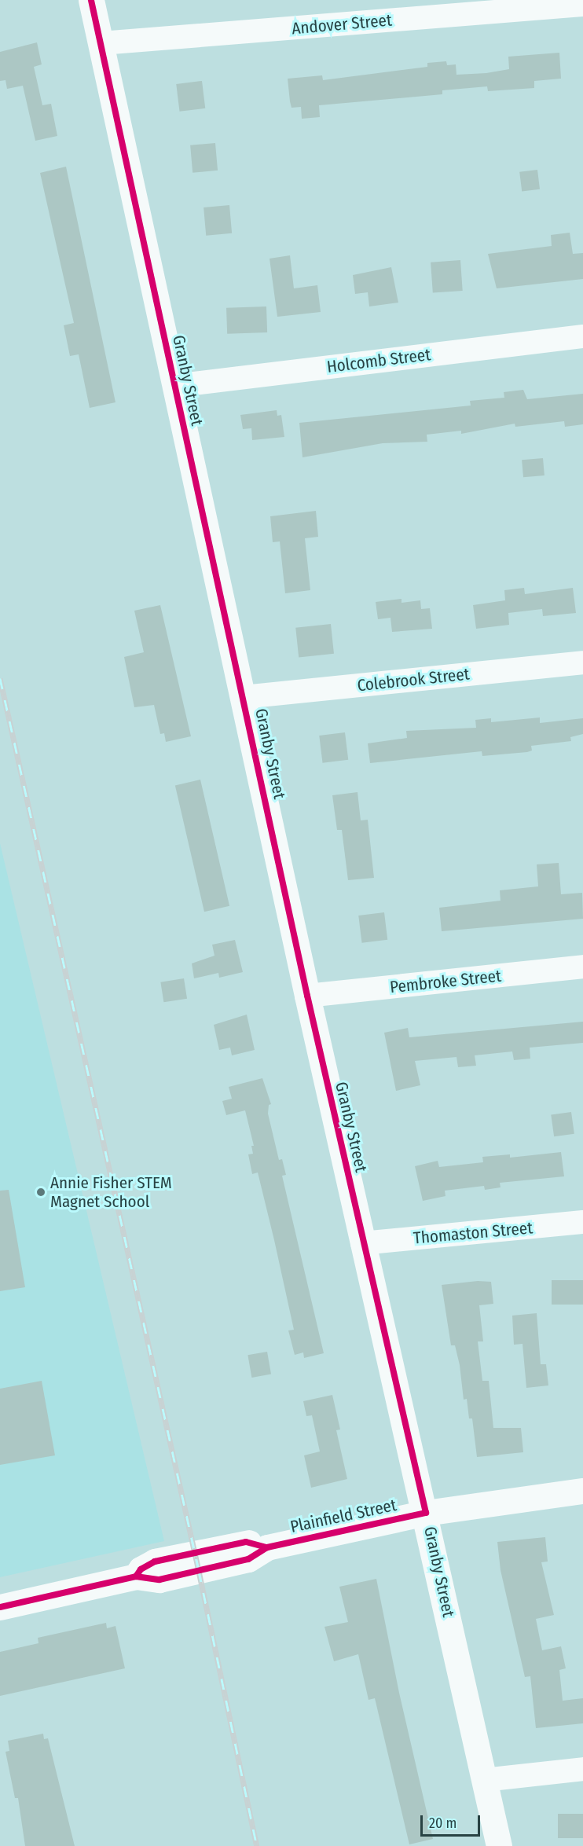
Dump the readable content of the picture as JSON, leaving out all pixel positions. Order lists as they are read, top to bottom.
{
  "streets": {
    "main road": ["Granby Street", "Plainfield Street"],
    "street": [
      "Andover Street",
      "Holcomb Street",
      "Colebrook Street",
      "Pembroke Street",
      "Thomaston Street"
    ]
  },
  "crossings": [
    ["Andover Street", "Granby Street"],
    ["Holcomb Street", "Granby Street"],
    ["Granby Street", "Colebrook Street"],
    ["Granby Street", "Pembroke Street"],
    ["Granby Street", "Thomaston Street"],
    ["Granby Street", "Plainfield Street"]
  ],
  "places": ["Annie Fisher STEM Magnet School"],
  "scale_bar": "20 m"
}
